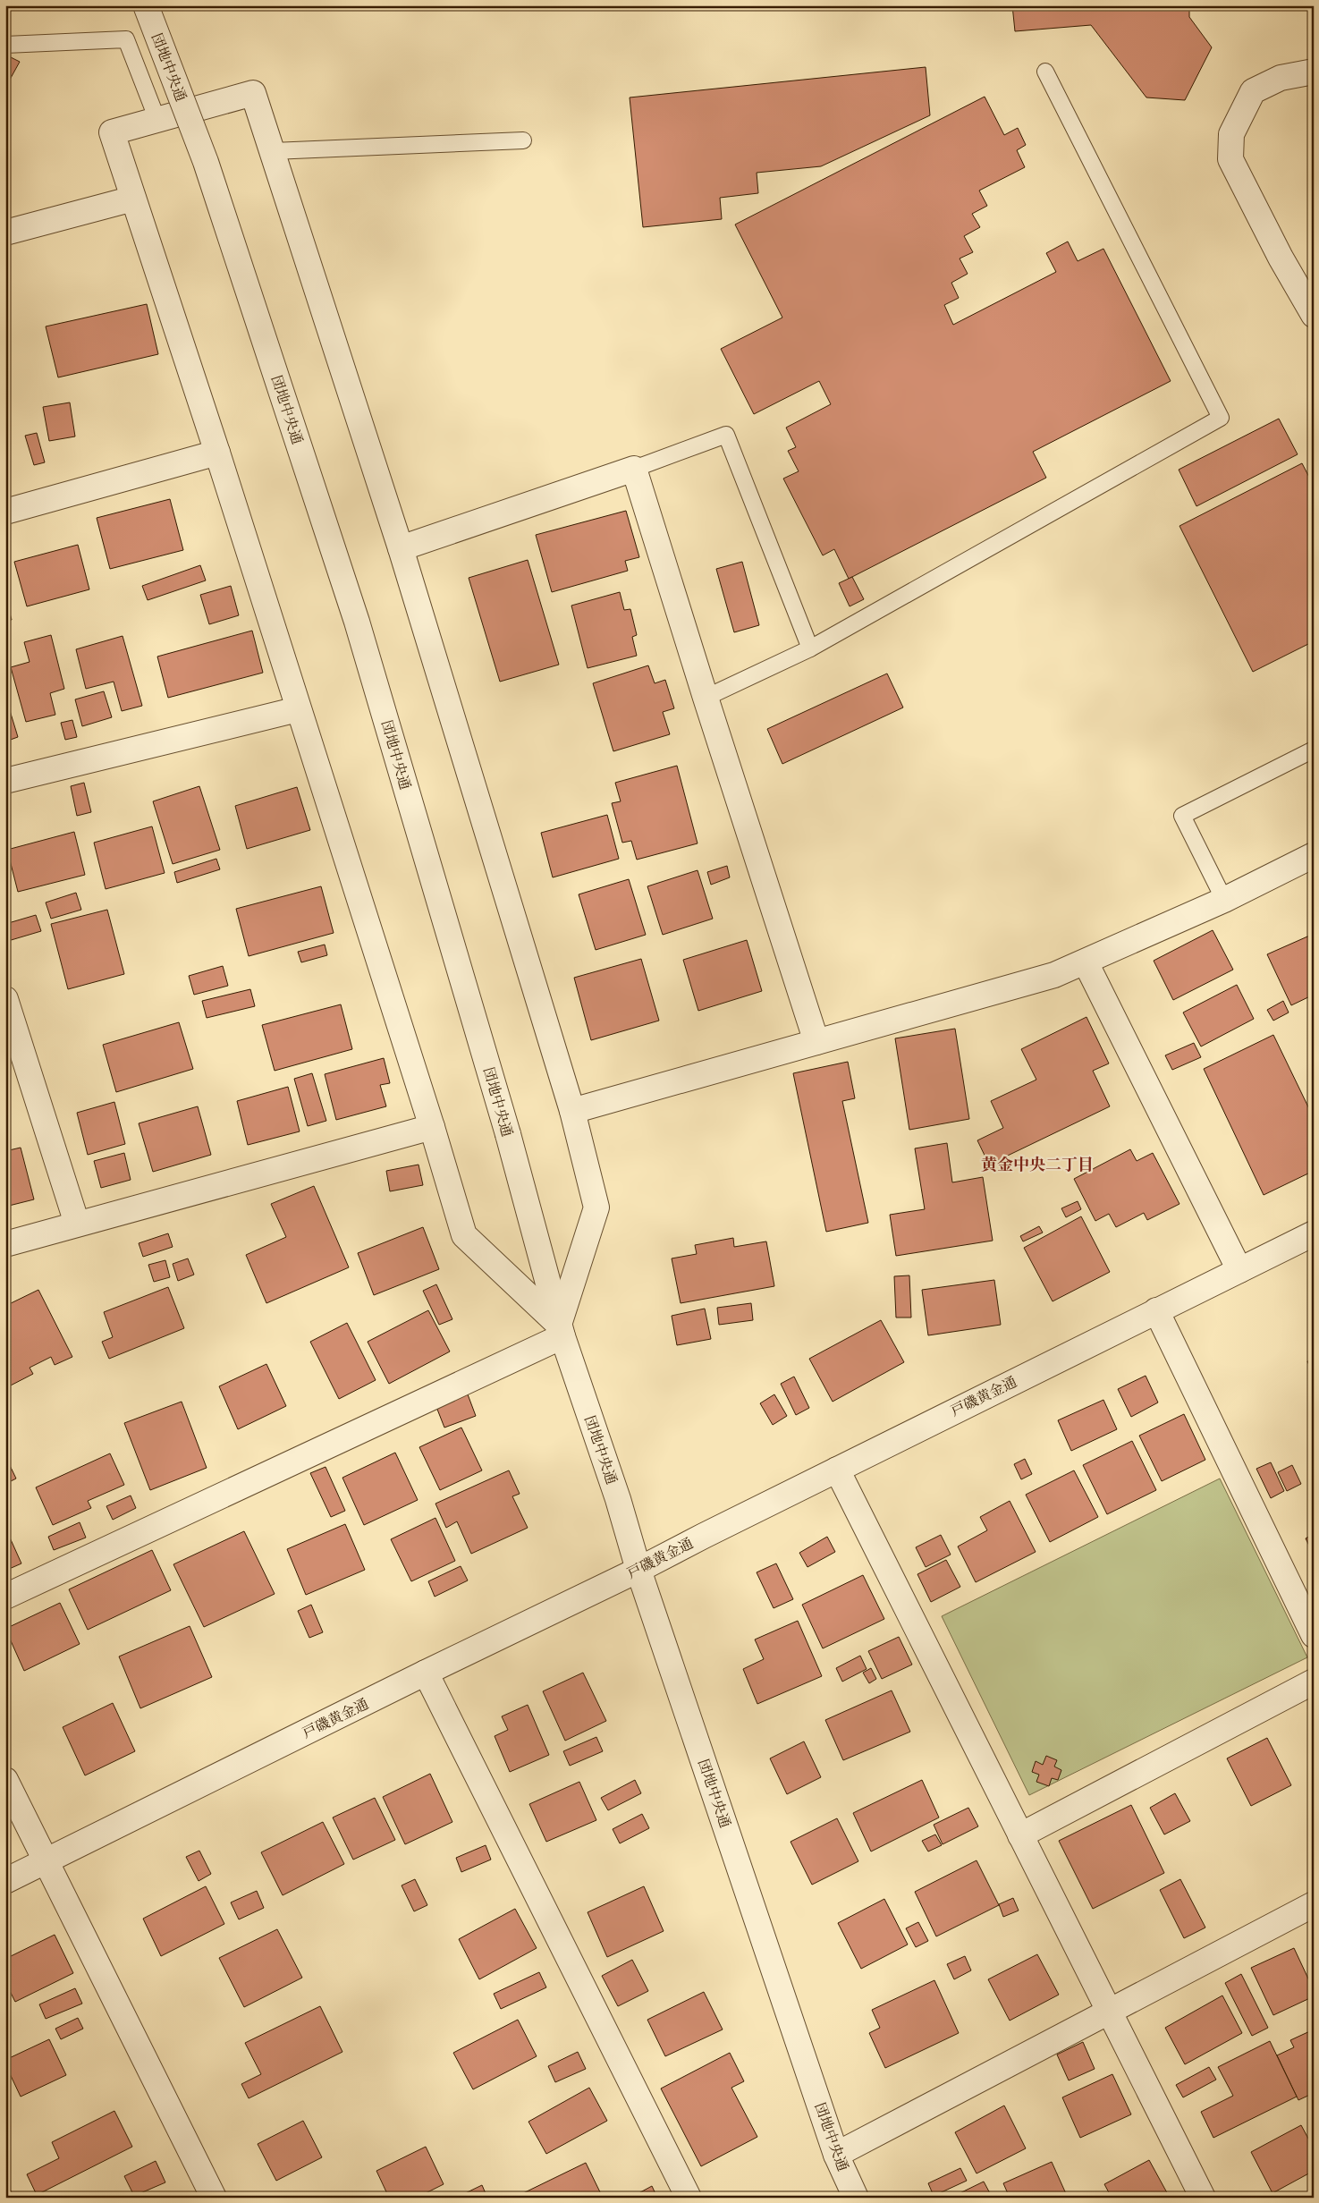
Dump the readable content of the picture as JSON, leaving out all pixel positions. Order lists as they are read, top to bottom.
{
  "streets": {
    "street": ["団地中央通", "戸磯黄金通"]
  },
  "crossings": [
    ["団地中央通", "戸磯黄金通"]
  ],
  "districts": ["黄金中央二丁目"]
}
